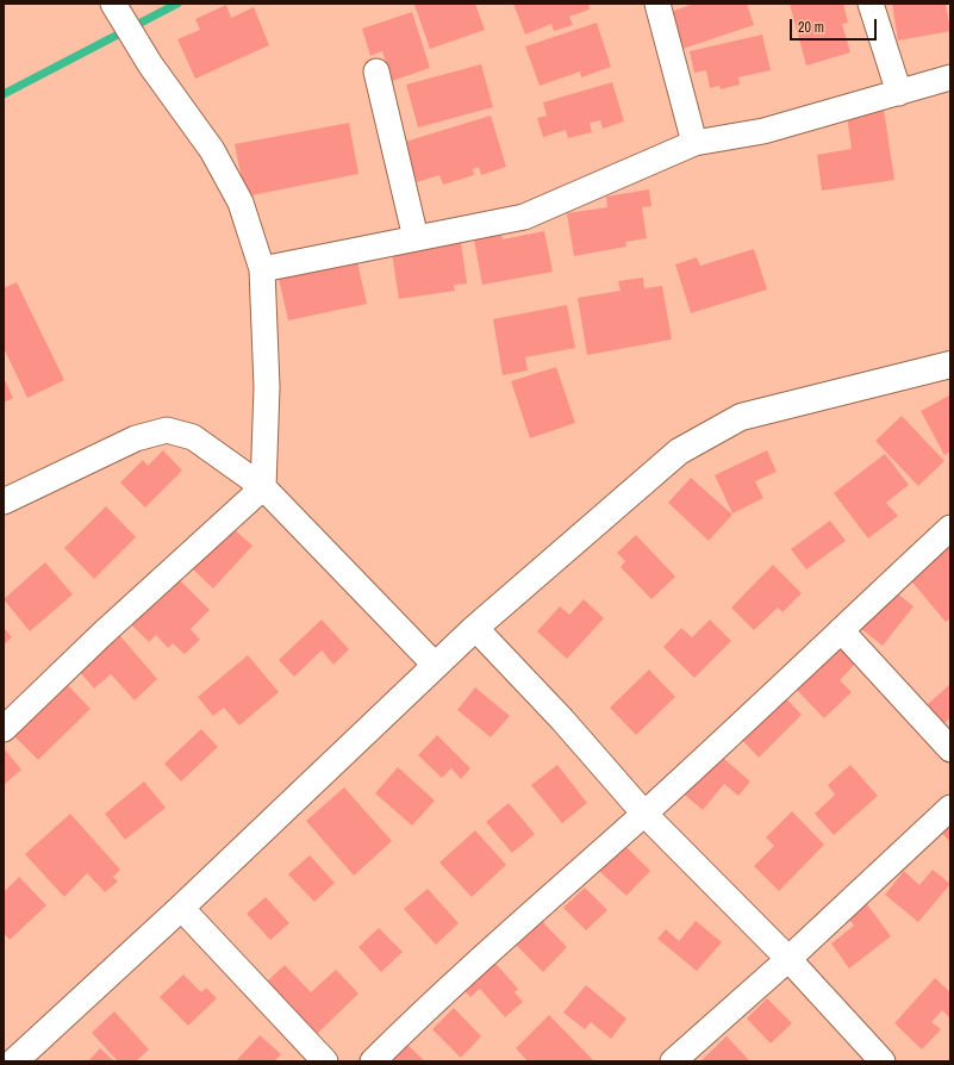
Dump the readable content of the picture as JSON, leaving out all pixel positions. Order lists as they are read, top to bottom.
{
  "scale_bar": "20 m"
}
